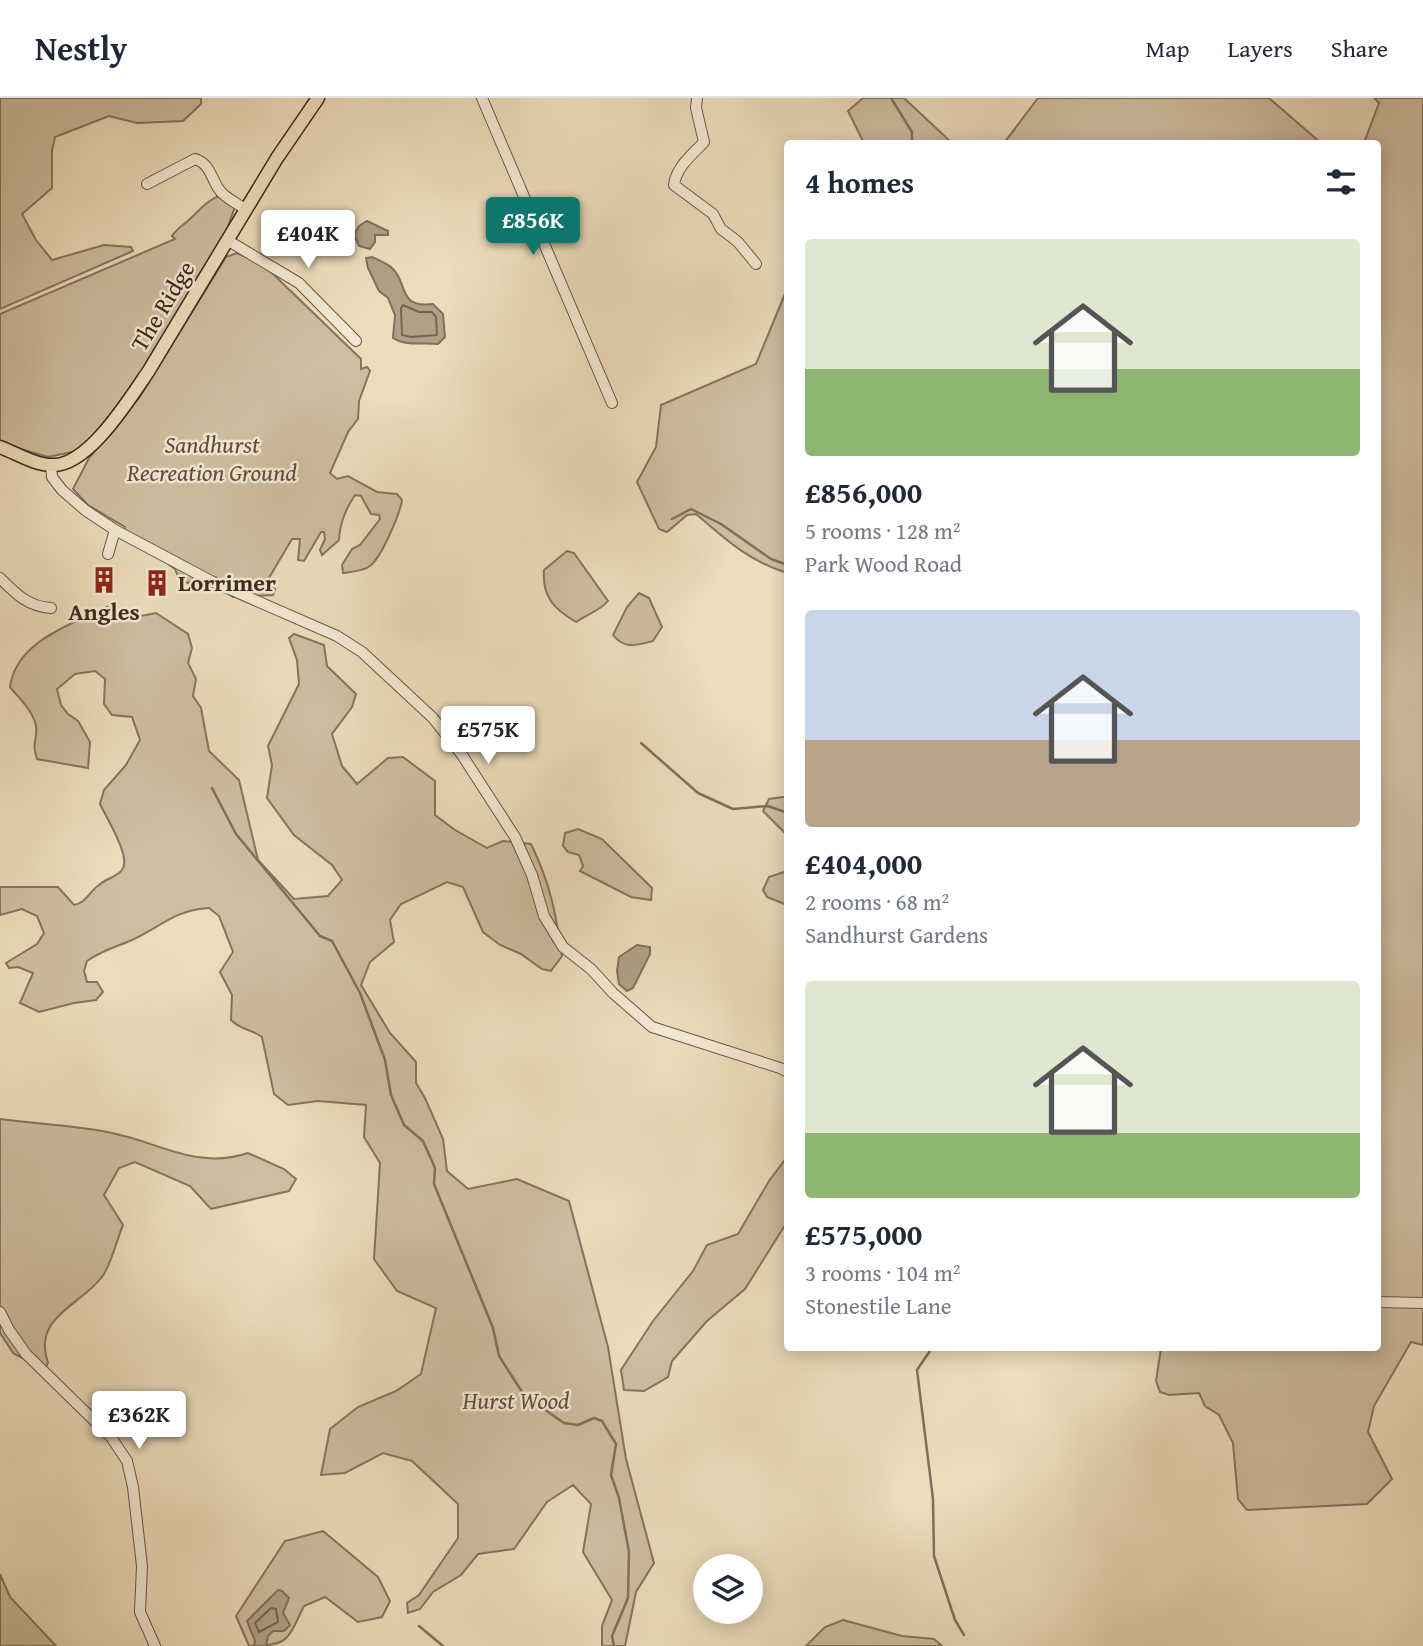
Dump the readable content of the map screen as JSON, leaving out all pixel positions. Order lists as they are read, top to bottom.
{
  "streets": {
    "main road": ["The Ridge"]
  },
  "parks": ["Sandhurst Recreation Ground", "Hurst Wood"],
  "places": {
    "building": ["Angles", "Lorrimer"]
  },
  "page": {
    "header": "Nestly",
    "nav": ["Map", "Layers", "Share"],
    "heading": "4 homes",
    "price": [
      "£856K",
      "£404K",
      "£575K",
      "£362K"
    ],
    "list": [
      {
        "name": "£856,000",
        "note": "5 rooms · 128 m² · Park Wood Road"
      },
      {
        "name": "£404,000",
        "note": "2 rooms · 68 m² · Sandhurst Gardens"
      },
      {
        "name": "£575,000",
        "note": "3 rooms · 104 m² · Stonestile Lane"
      }
    ]
  }
}
